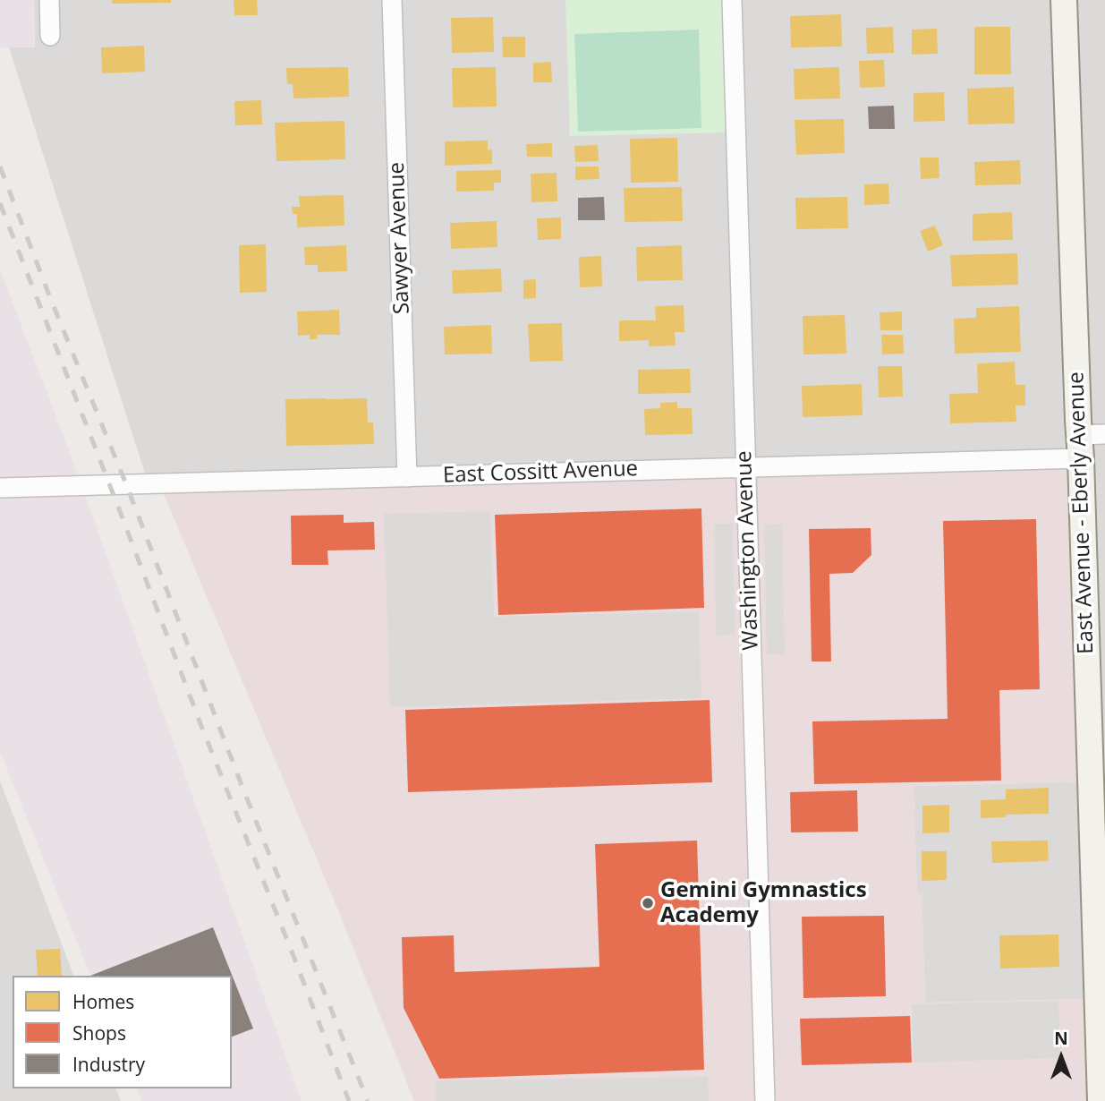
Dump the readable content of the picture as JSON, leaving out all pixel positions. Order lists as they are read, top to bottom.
{
  "streets": {
    "main road": ["East Avenue - Eberly Avenue"],
    "street": ["Sawyer Avenue", "East Cossitt Avenue", "Washington Avenue"]
  },
  "crossings": [
    ["Sawyer Avenue", "East Cossitt Avenue"],
    ["East Cossitt Avenue", "East Avenue - Eberly Avenue"],
    ["East Cossitt Avenue", "Washington Avenue"]
  ],
  "places": ["Gemini Gymnastics Academy"],
  "legend": ["Homes", "Shops", "Industry"],
  "north": "top"
}
